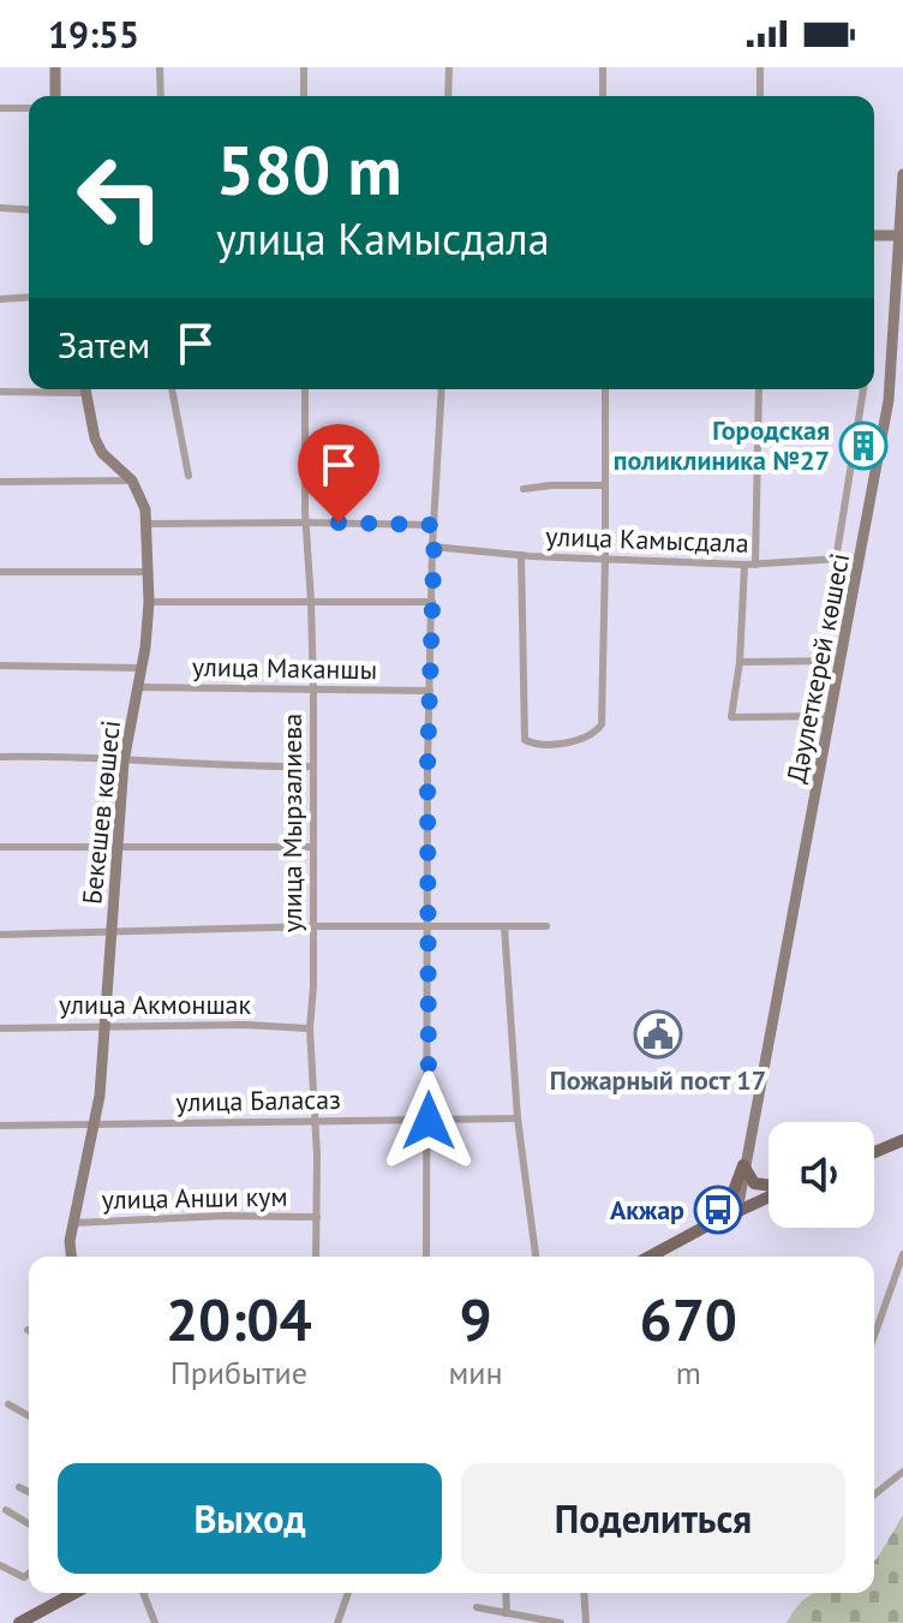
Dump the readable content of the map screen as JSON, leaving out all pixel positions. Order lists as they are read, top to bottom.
{
  "streets": {
    "main road": ["Дәулеткерей көшесі", "Бекешев көшесі"],
    "street": [
      "улица Камысдала",
      "улица Маканшы",
      "улица Мырзалиева",
      "улица Акмоншак",
      "улица Баласаз",
      "улица Анши кум"
    ]
  },
  "crossings": [
    ["улица Камысдала", "Дәулеткерей көшесі"],
    ["улица Маканшы", "Бекешев көшесі"],
    ["улица Маканшы", "улица Мырзалиева"],
    ["Бекешев көшесі", "улица Акмоншак"],
    ["Бекешев көшесі", "улица Баласаз"],
    ["Бекешев көшесі", "улица Анши кум"],
    ["улица Мырзалиева", "улица Акмоншак"],
    ["улица Мырзалиева", "улица Баласаз"],
    ["улица Мырзалиева", "улица Анши кум"]
  ],
  "places": {
    "building": ["Городская поликлиника №27"],
    "public building": ["Пожарный пост 17"],
    "bus stop": ["Акжар"]
  },
  "page": {
    "status": "19:55",
    "turn": ["580 m", "улица Камысдала"],
    "then": "Затем",
    "eta": [
      "20:04",
      "Прибытие",
      "9",
      "мин",
      "670",
      "m"
    ],
    "buttons": ["Выход", "Поделиться"]
  }
}
